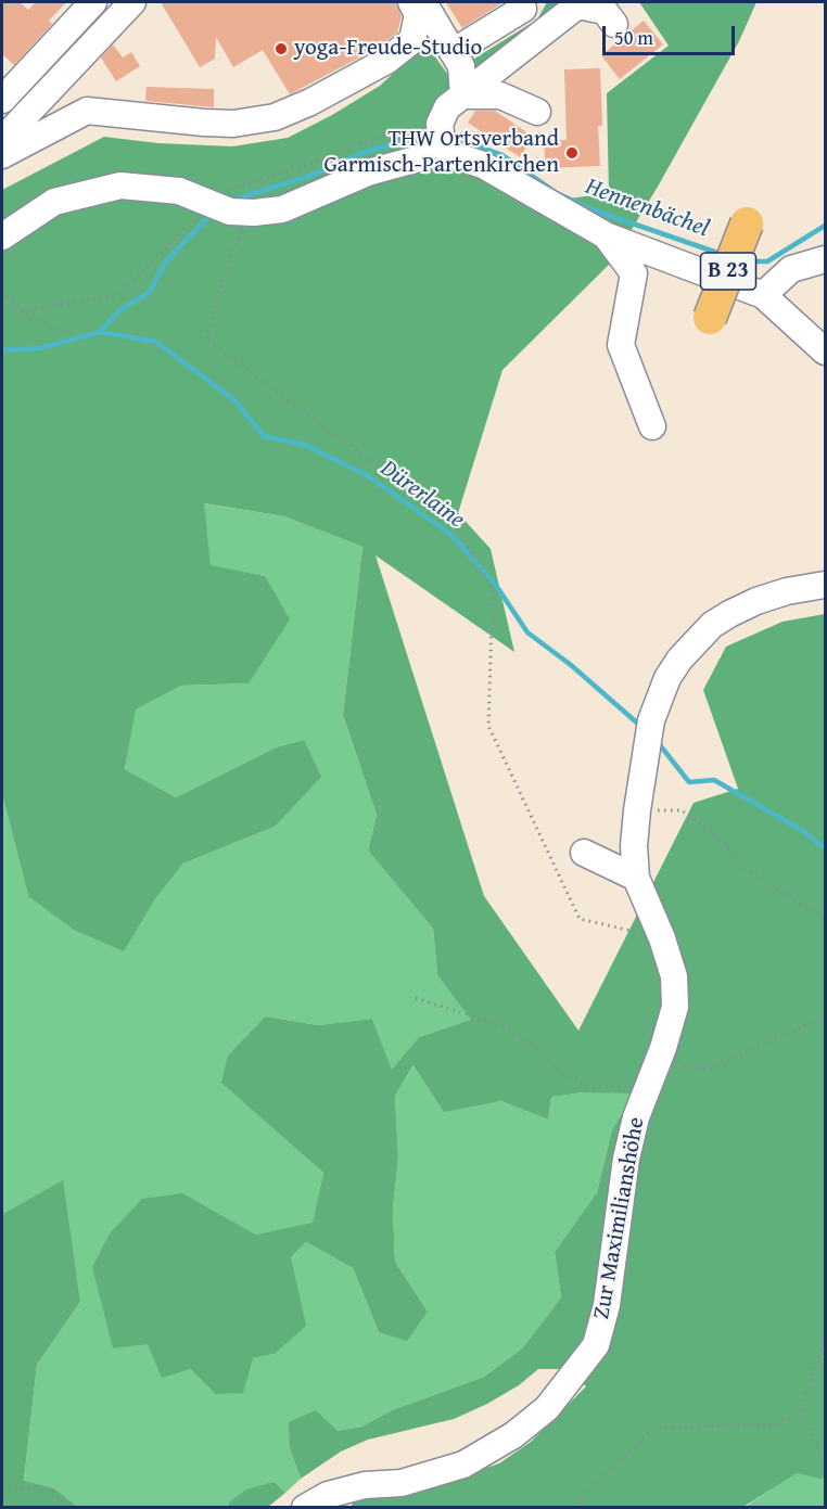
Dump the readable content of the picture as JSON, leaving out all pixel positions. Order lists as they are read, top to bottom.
{
  "streets": {
    "main road": ["B 23"],
    "street": ["Zur Maximilianshöhe"]
  },
  "water": ["Hennenbächel", "Dürerlaine"],
  "places": ["yoga-Freude-Studio", "THW Ortsverband Garmisch-Partenkirchen"],
  "scale_bar": "50 m"
}
